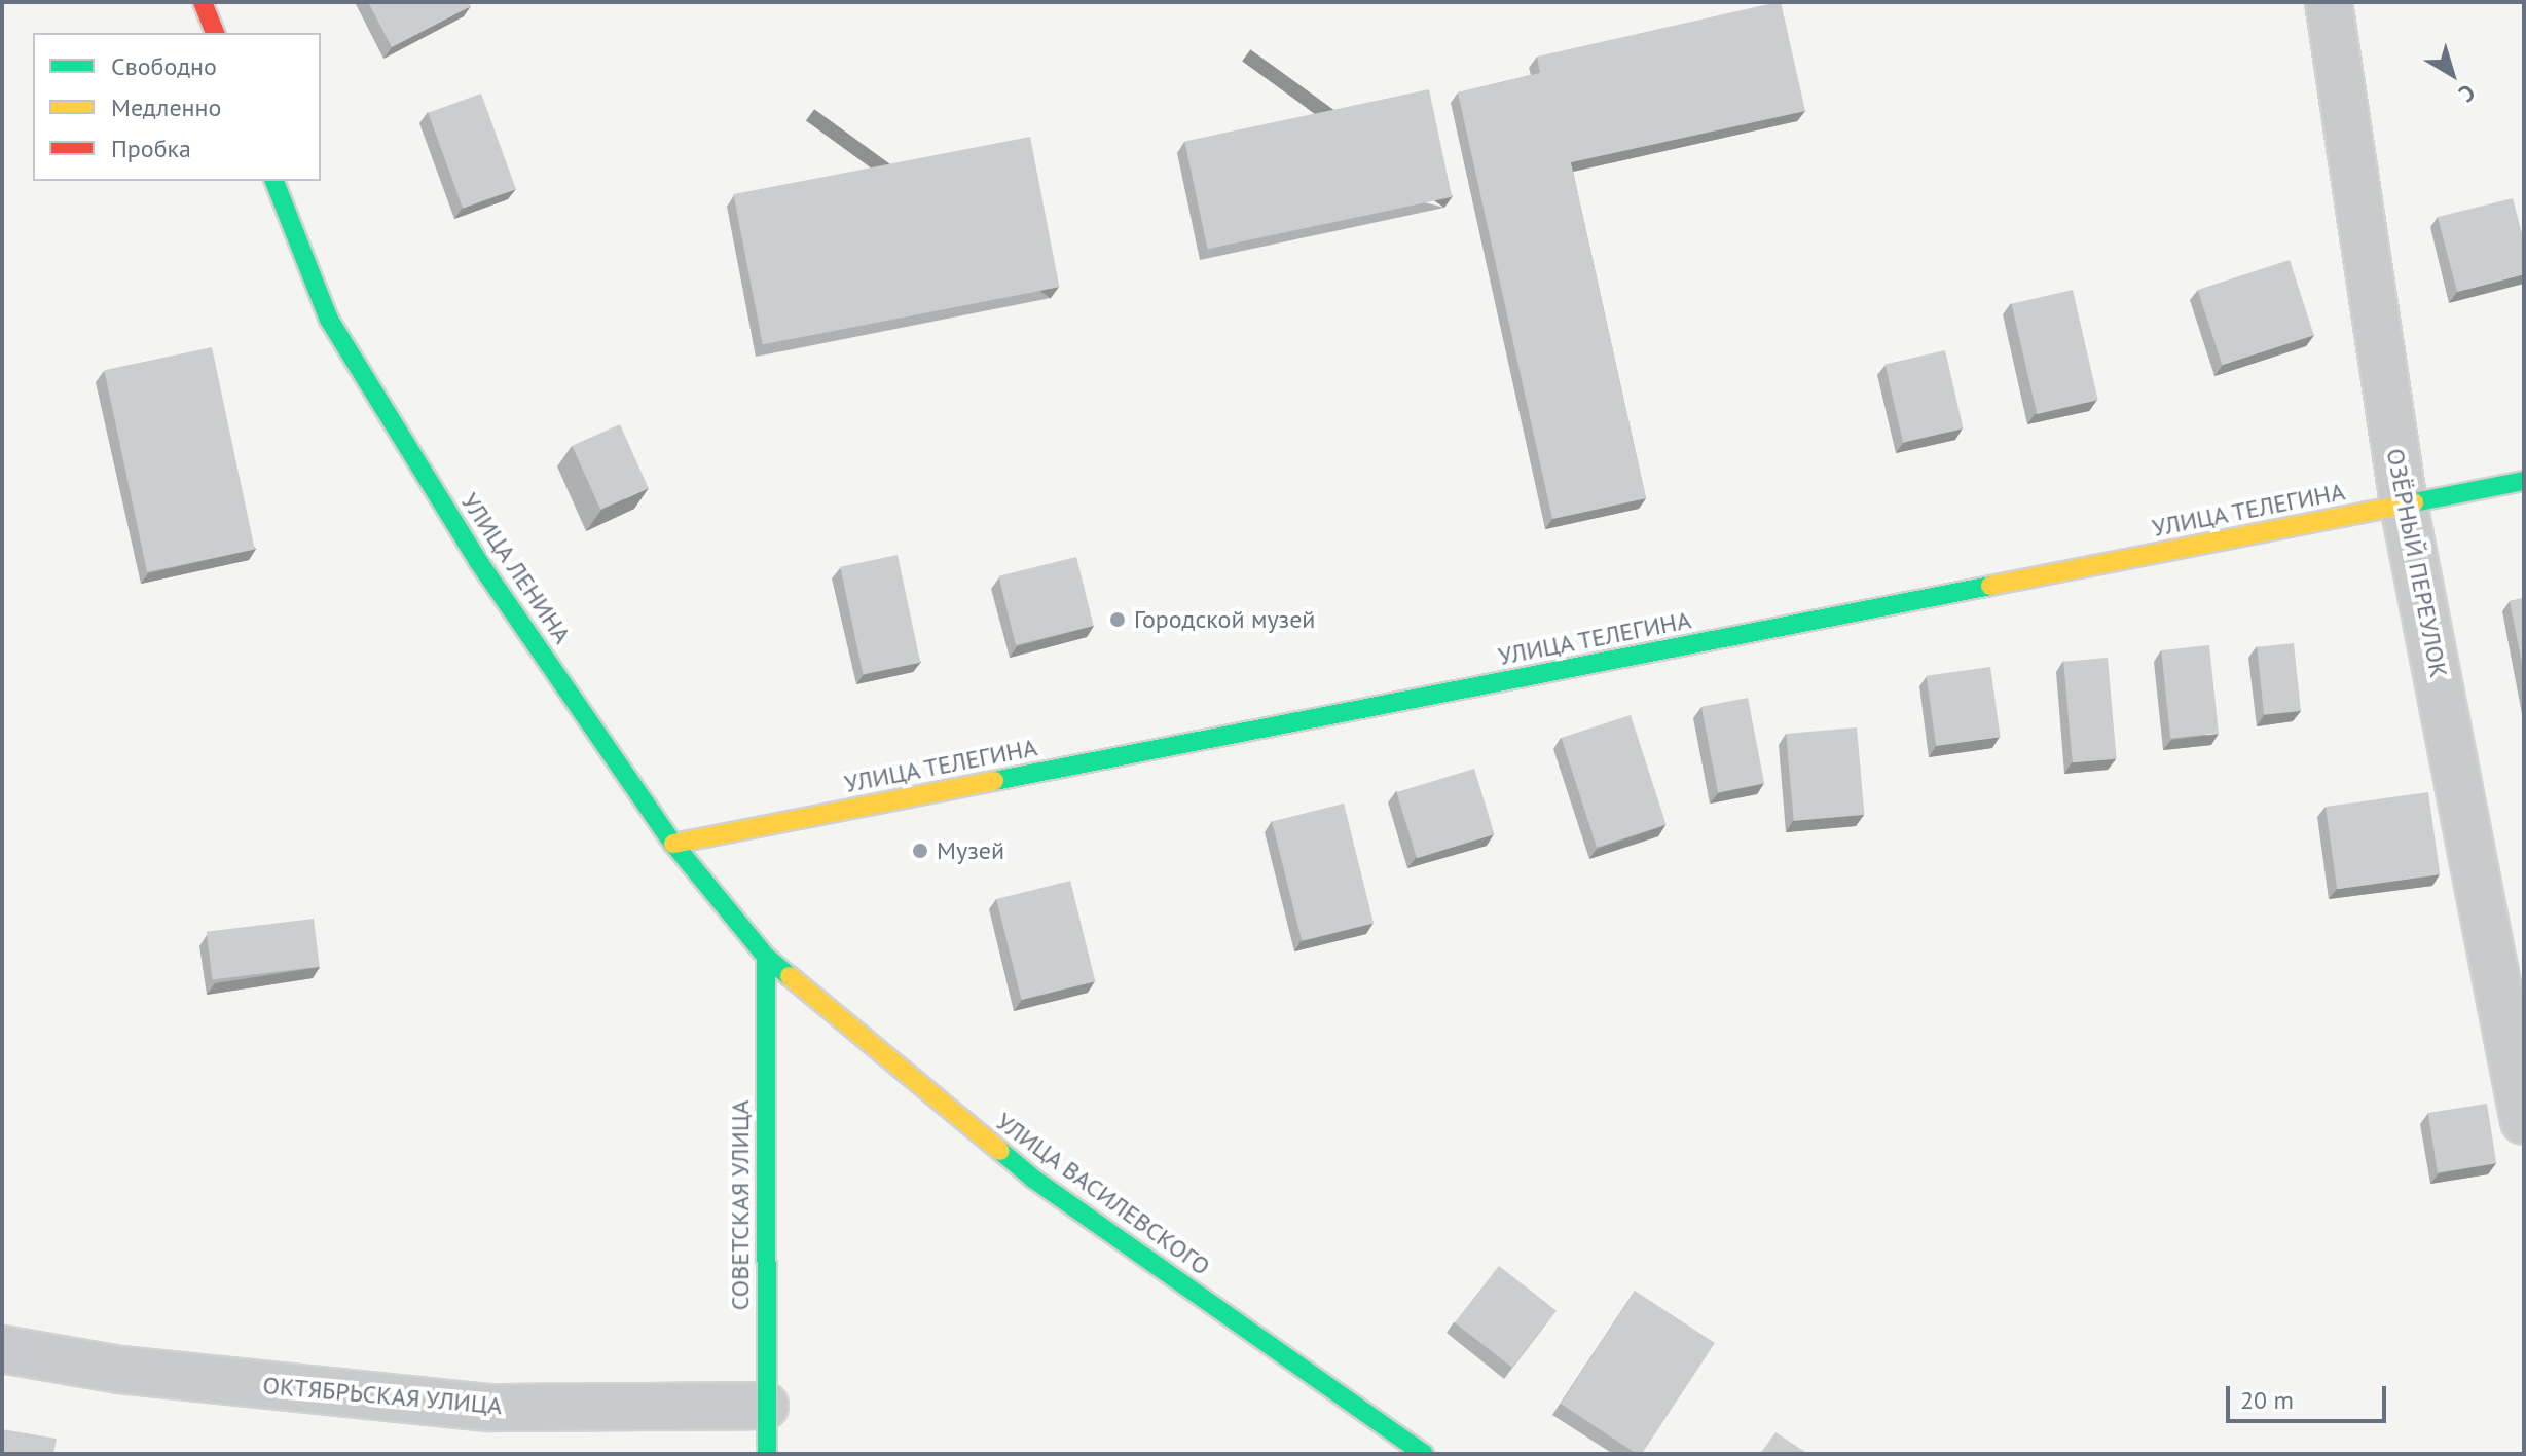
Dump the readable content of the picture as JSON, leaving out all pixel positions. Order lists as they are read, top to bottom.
{
  "streets": {
    "street": [
      "УЛИЦА ТЕЛЕГИНА",
      "ОЗЁРНЫЙ ПЕРЕУЛОК",
      "УЛИЦА ЛЕНИНА",
      "УЛИЦА ВАСИЛЕВСКОГО",
      "СОВЕТСКАЯ УЛИЦА",
      "ОКТЯБРЬСКАЯ УЛИЦА"
    ]
  },
  "crossings": [
    ["УЛИЦА ТЕЛЕГИНА", "ОЗЁРНЫЙ ПЕРЕУЛОК"],
    ["УЛИЦА ТЕЛЕГИНА", "УЛИЦА ЛЕНИНА"],
    ["УЛИЦА ЛЕНИНА", "УЛИЦА ВАСИЛЕВСКОГО"],
    ["УЛИЦА ЛЕНИНА", "СОВЕТСКАЯ УЛИЦА"],
    ["УЛИЦА ВАСИЛЕВСКОГО", "СОВЕТСКАЯ УЛИЦА"],
    ["СОВЕТСКАЯ УЛИЦА", "ОКТЯБРЬСКАЯ УЛИЦА"]
  ],
  "places": ["Городской музей", "Музей"],
  "legend": ["Свободно", "Медленно", "Пробка"],
  "scale_bar": "20 m",
  "north": "bottom right"
}
